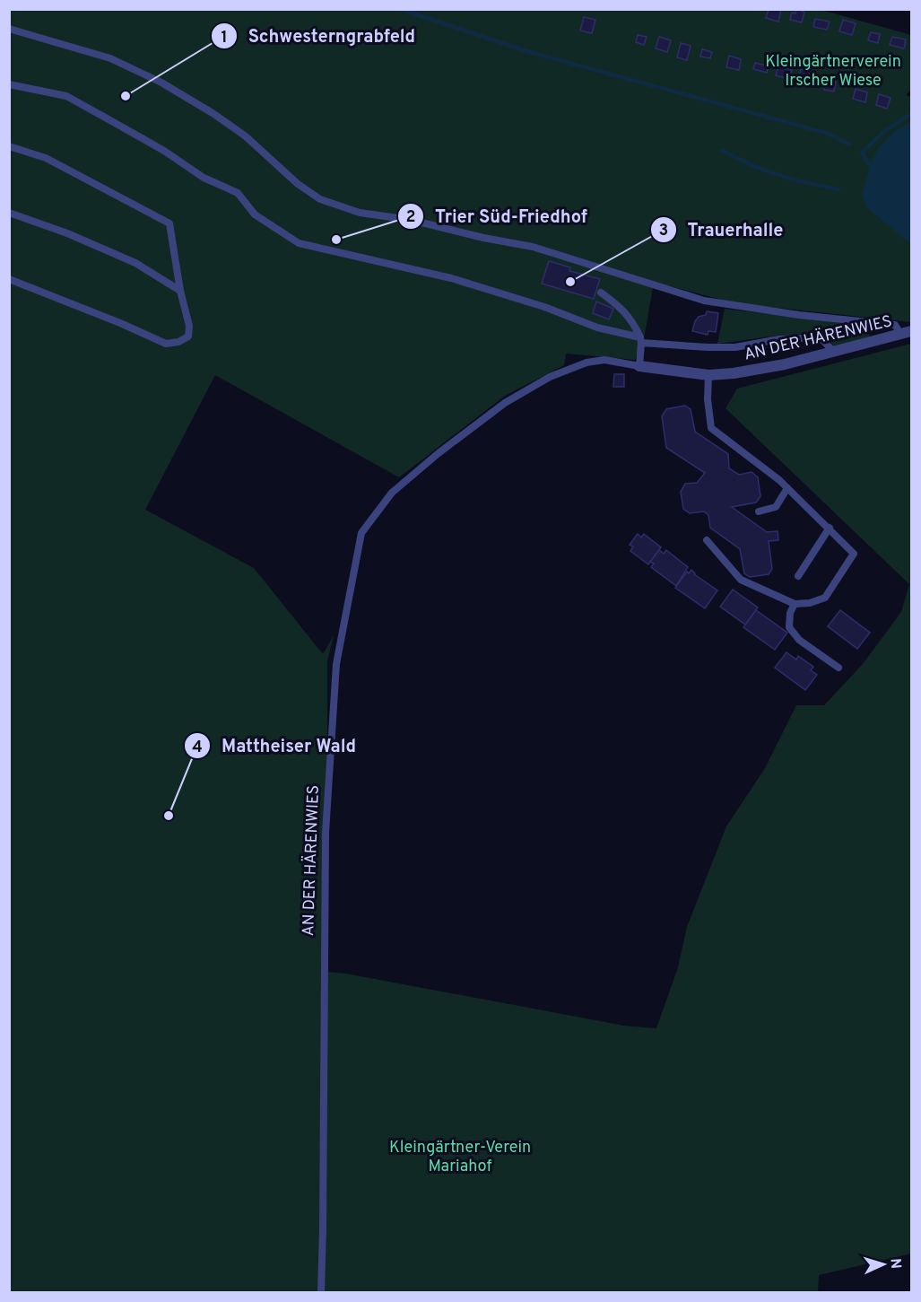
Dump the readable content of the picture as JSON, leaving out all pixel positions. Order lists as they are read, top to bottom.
{
  "streets": {
    "street": ["AN DER HÄRENWIES"]
  },
  "parks": ["Kleingärtnerverein Irscher Wiese", "Kleingärtner-Verein Mariahof"],
  "places": [
    "Schwesterngrabfeld",
    "Trier Süd-Friedhof",
    "Trauerhalle",
    "Mattheiser Wald"
  ],
  "north": "right"
}
